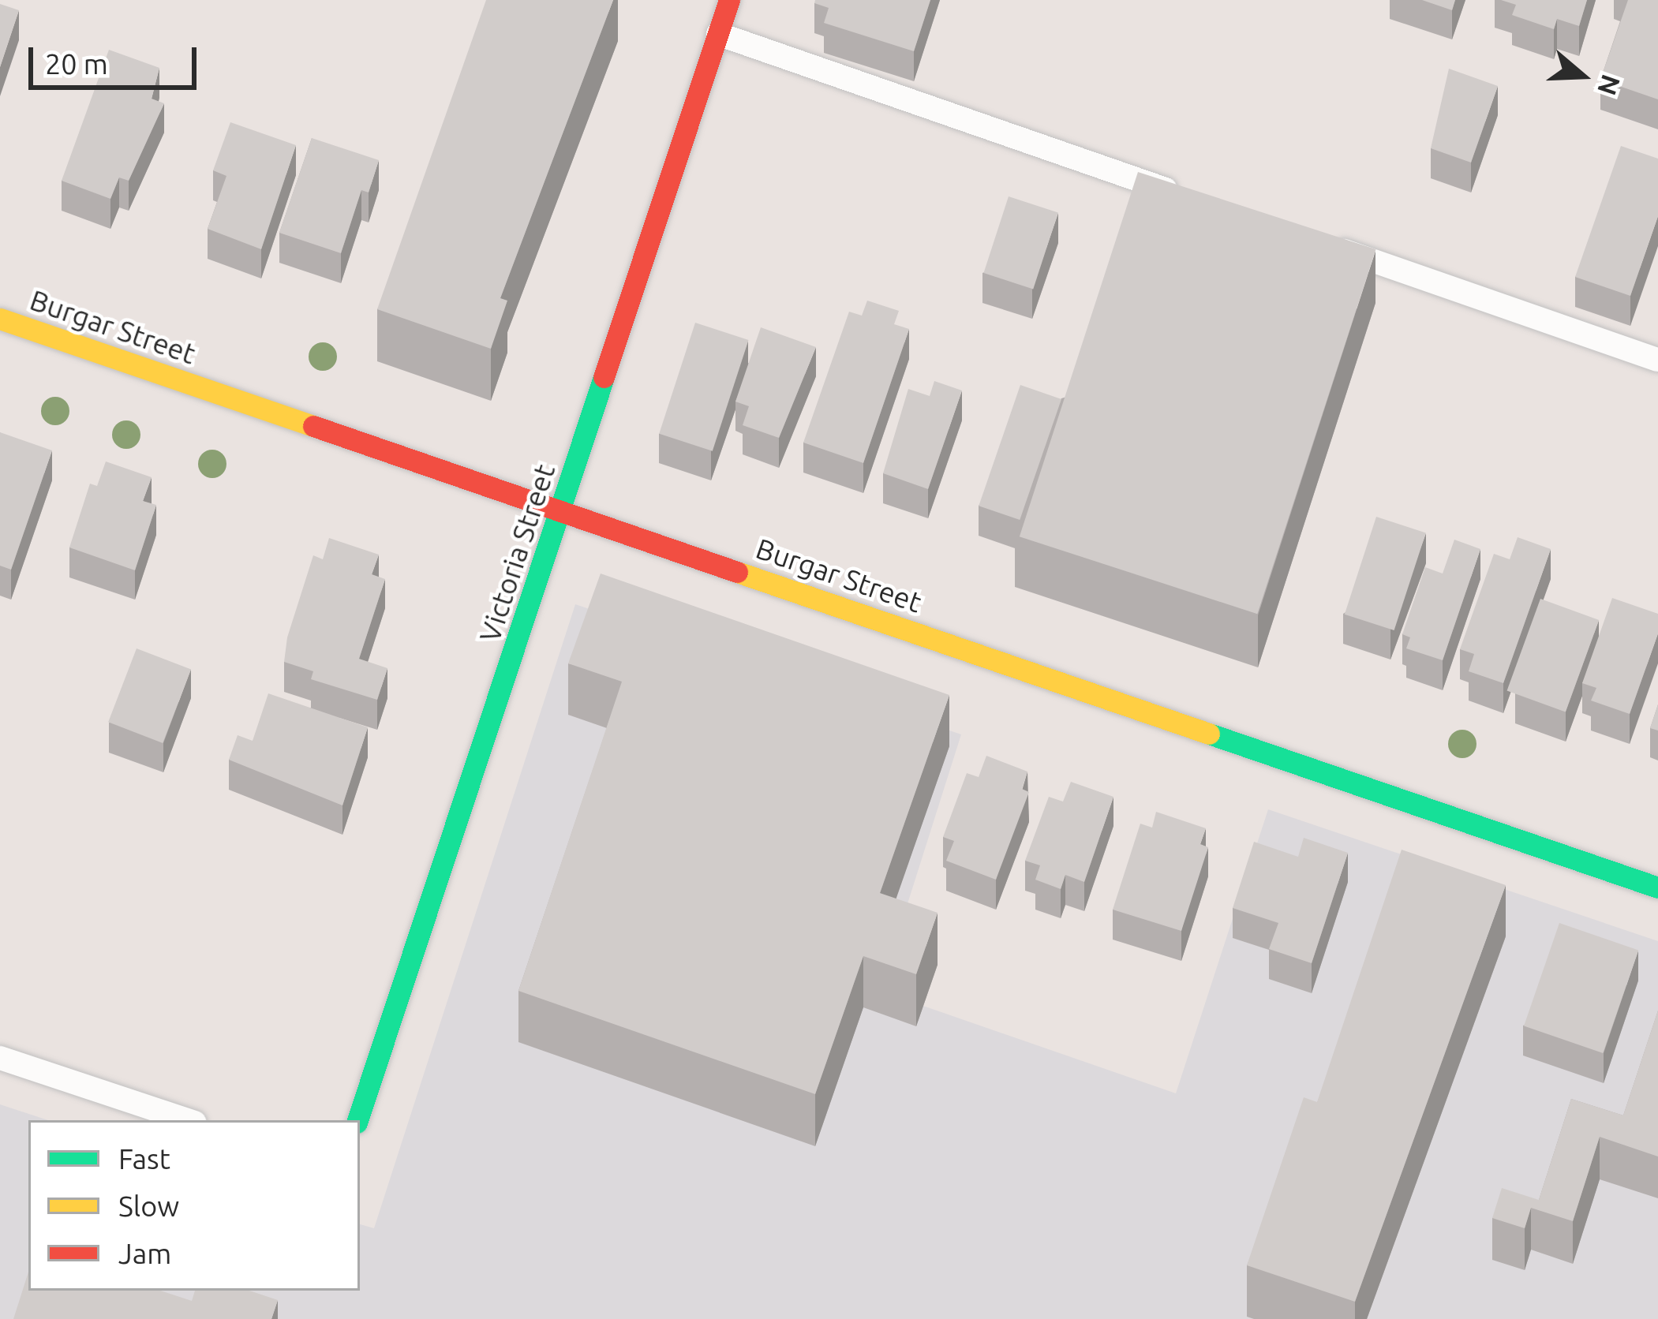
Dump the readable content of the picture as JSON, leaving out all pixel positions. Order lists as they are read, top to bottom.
{
  "streets": {
    "street": ["Burgar Street", "Victoria Street"]
  },
  "crossings": [
    ["Burgar Street", "Victoria Street"]
  ],
  "legend": ["Fast", "Slow", "Jam"],
  "scale_bar": "20 m",
  "north": "right"
}
